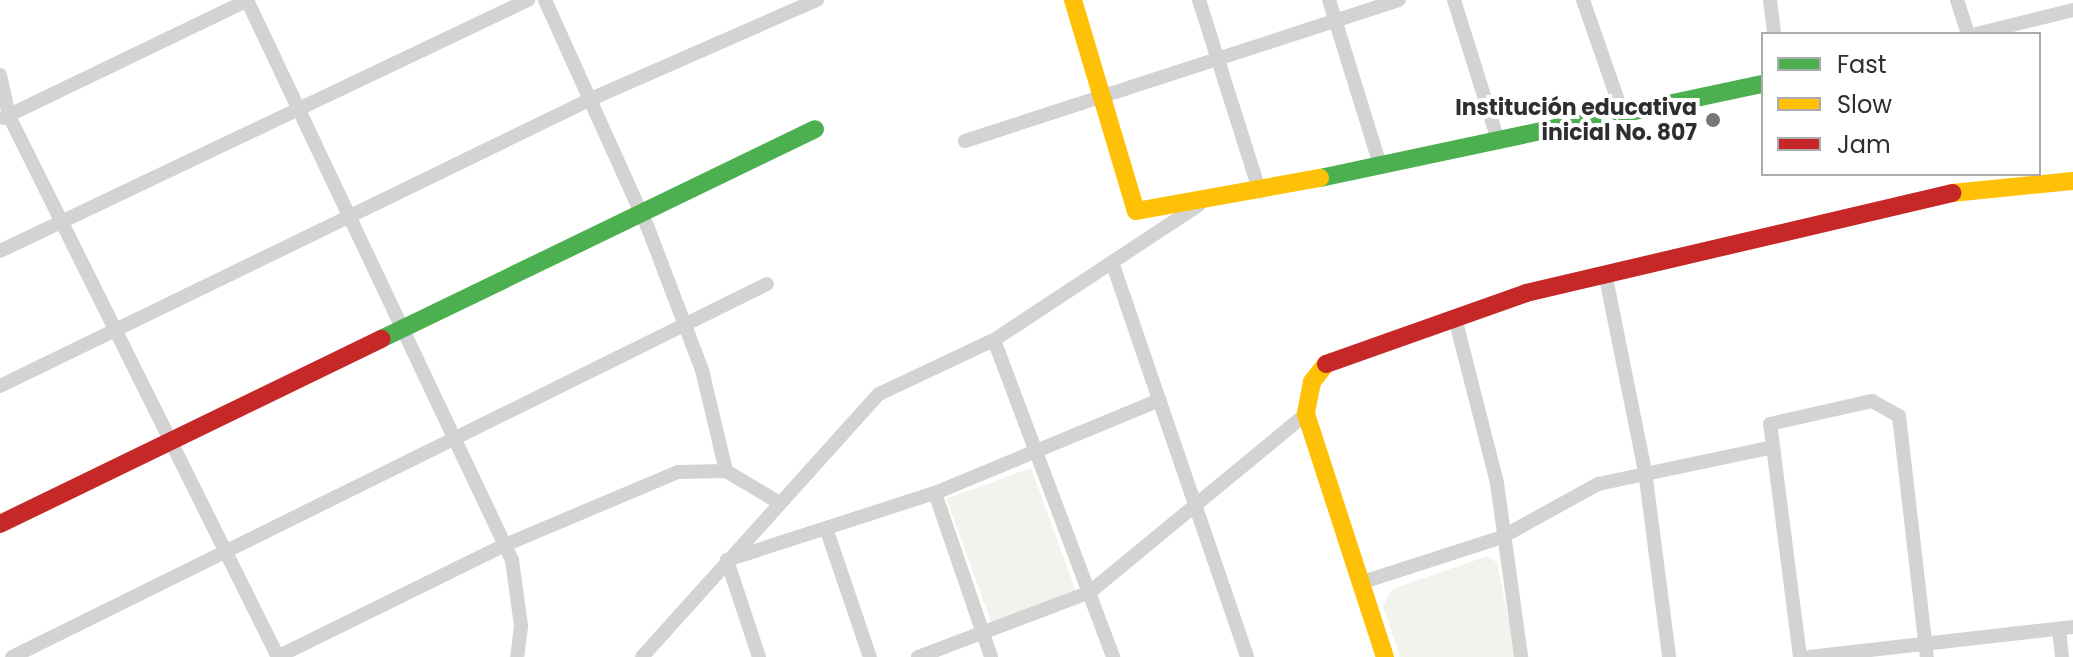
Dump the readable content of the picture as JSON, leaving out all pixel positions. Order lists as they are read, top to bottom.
{
  "places": ["Institución educativa inicial No. 807"],
  "legend": ["Fast", "Slow", "Jam"]
}
